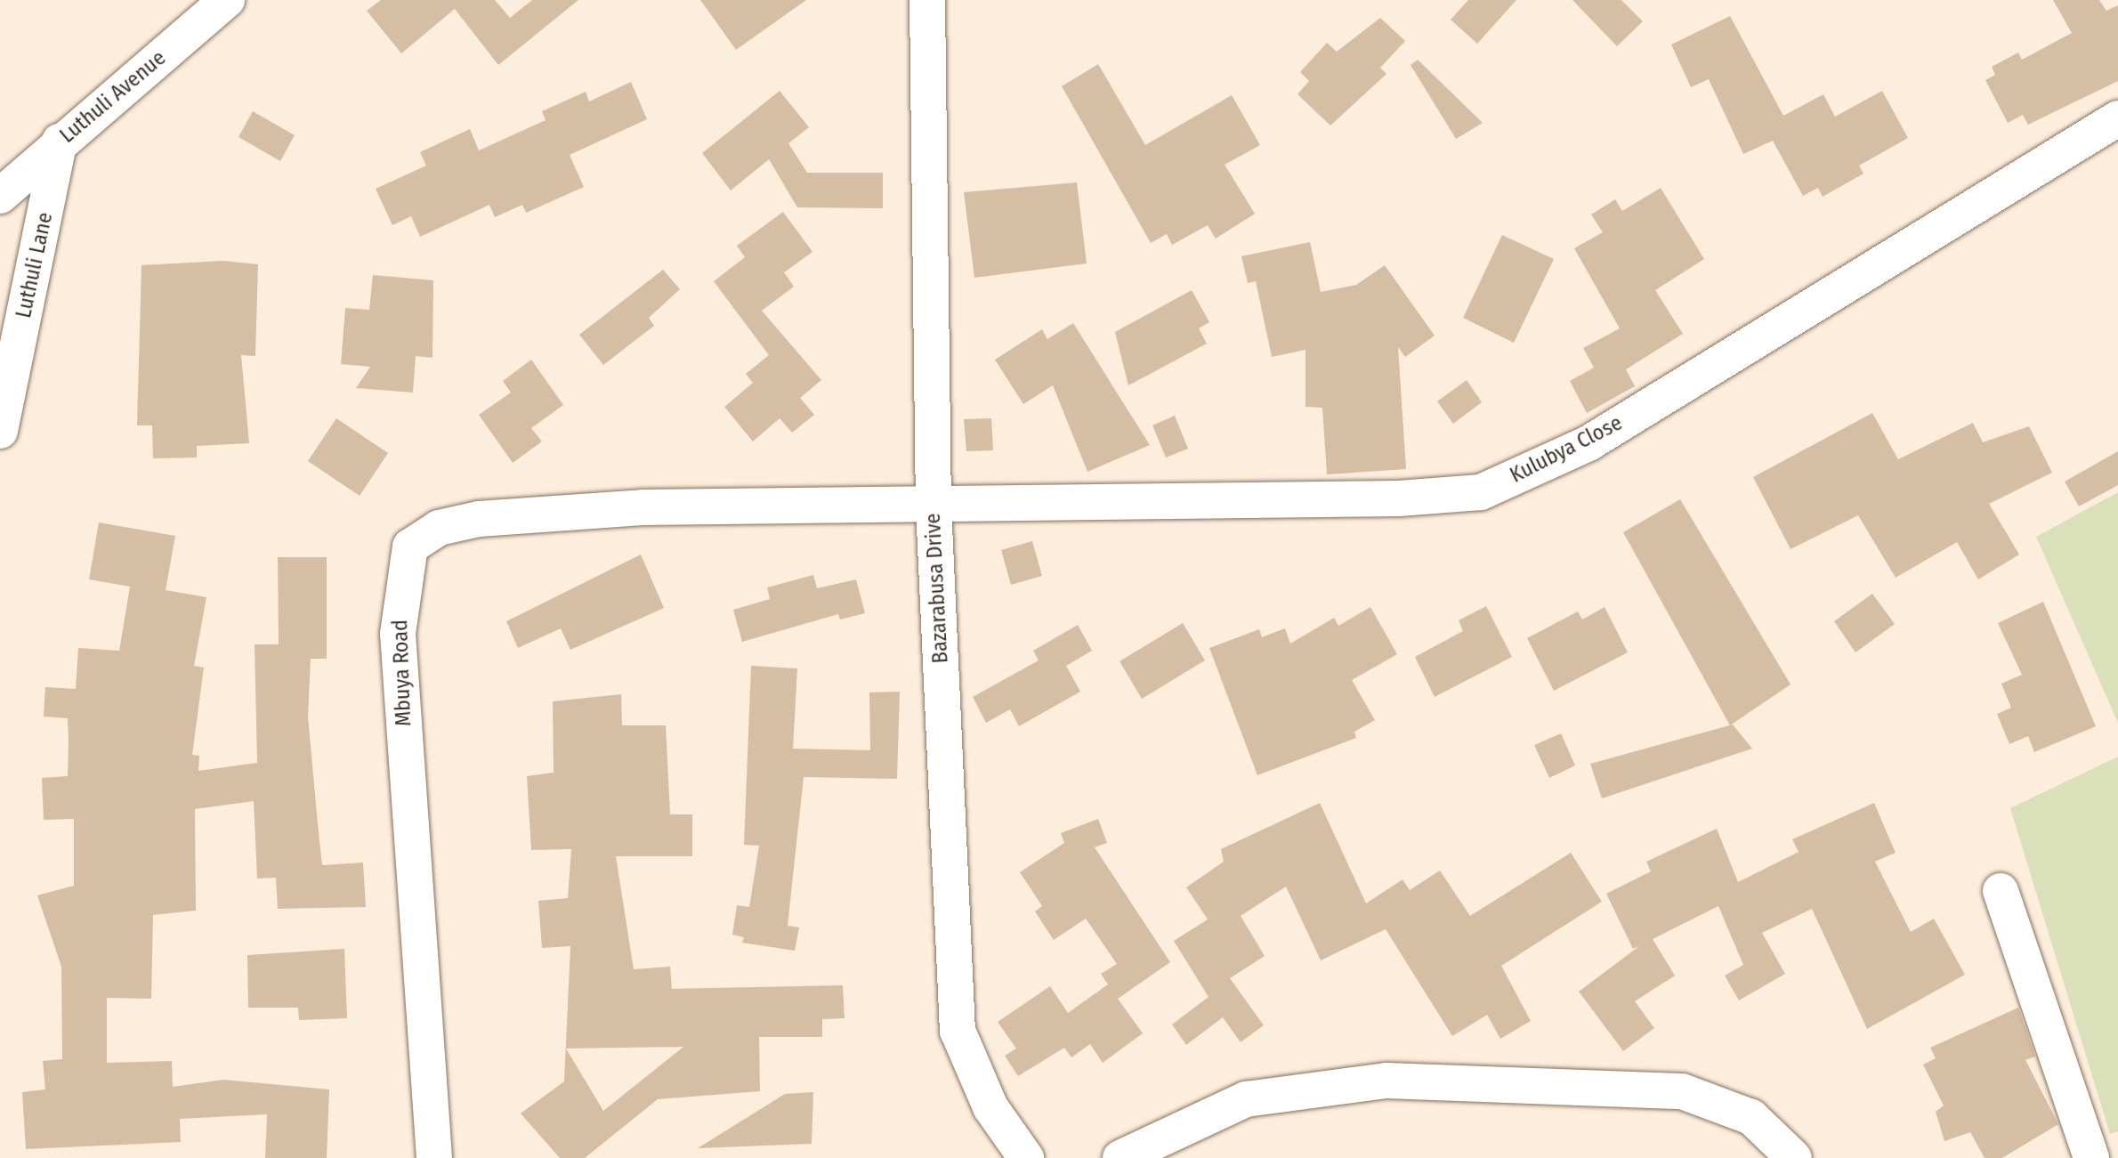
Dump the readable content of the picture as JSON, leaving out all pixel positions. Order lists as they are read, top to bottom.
{
  "streets": {
    "street": [
      "Luthuli Avenue",
      "Luthuli Lane",
      "Kulubya Close",
      "Bazarabusa Drive",
      "Mbuya Road"
    ]
  },
  "crossings": [
    ["Luthuli Avenue", "Luthuli Lane"],
    ["Kulubya Close", "Bazarabusa Drive"],
    ["Kulubya Close", "Mbuya Road"],
    ["Bazarabusa Drive", "Mbuya Road"]
  ]
}
